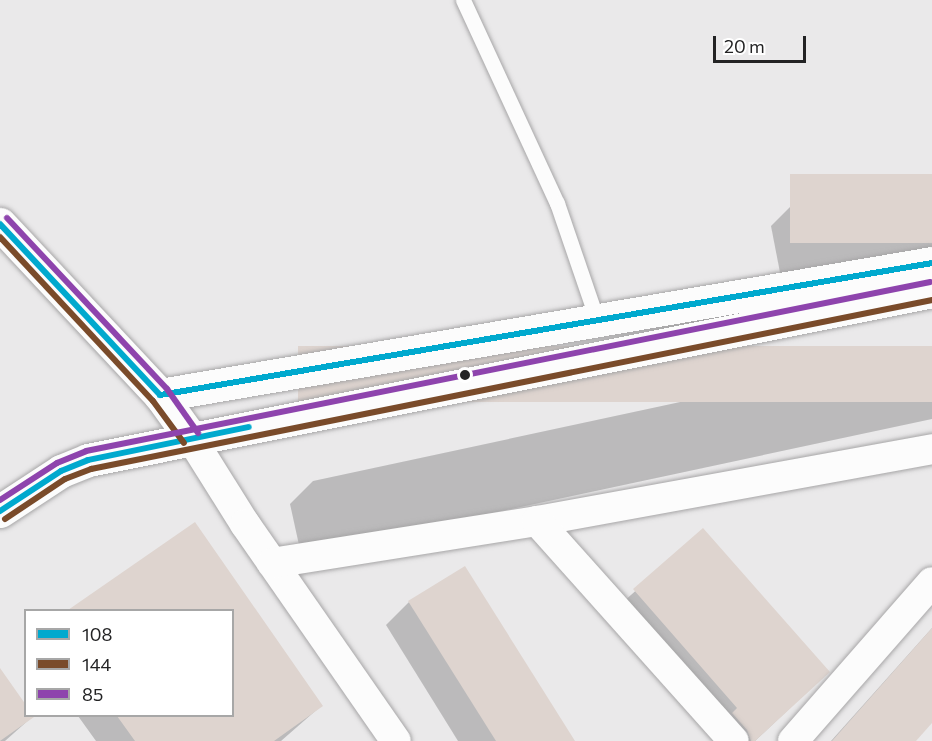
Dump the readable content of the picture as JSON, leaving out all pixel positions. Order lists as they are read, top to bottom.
{
  "lines": ["transit line 85", "transit line 108", "transit line 144"],
  "legend": ["108", "144", "85"],
  "scale_bar": "20 m"
}
